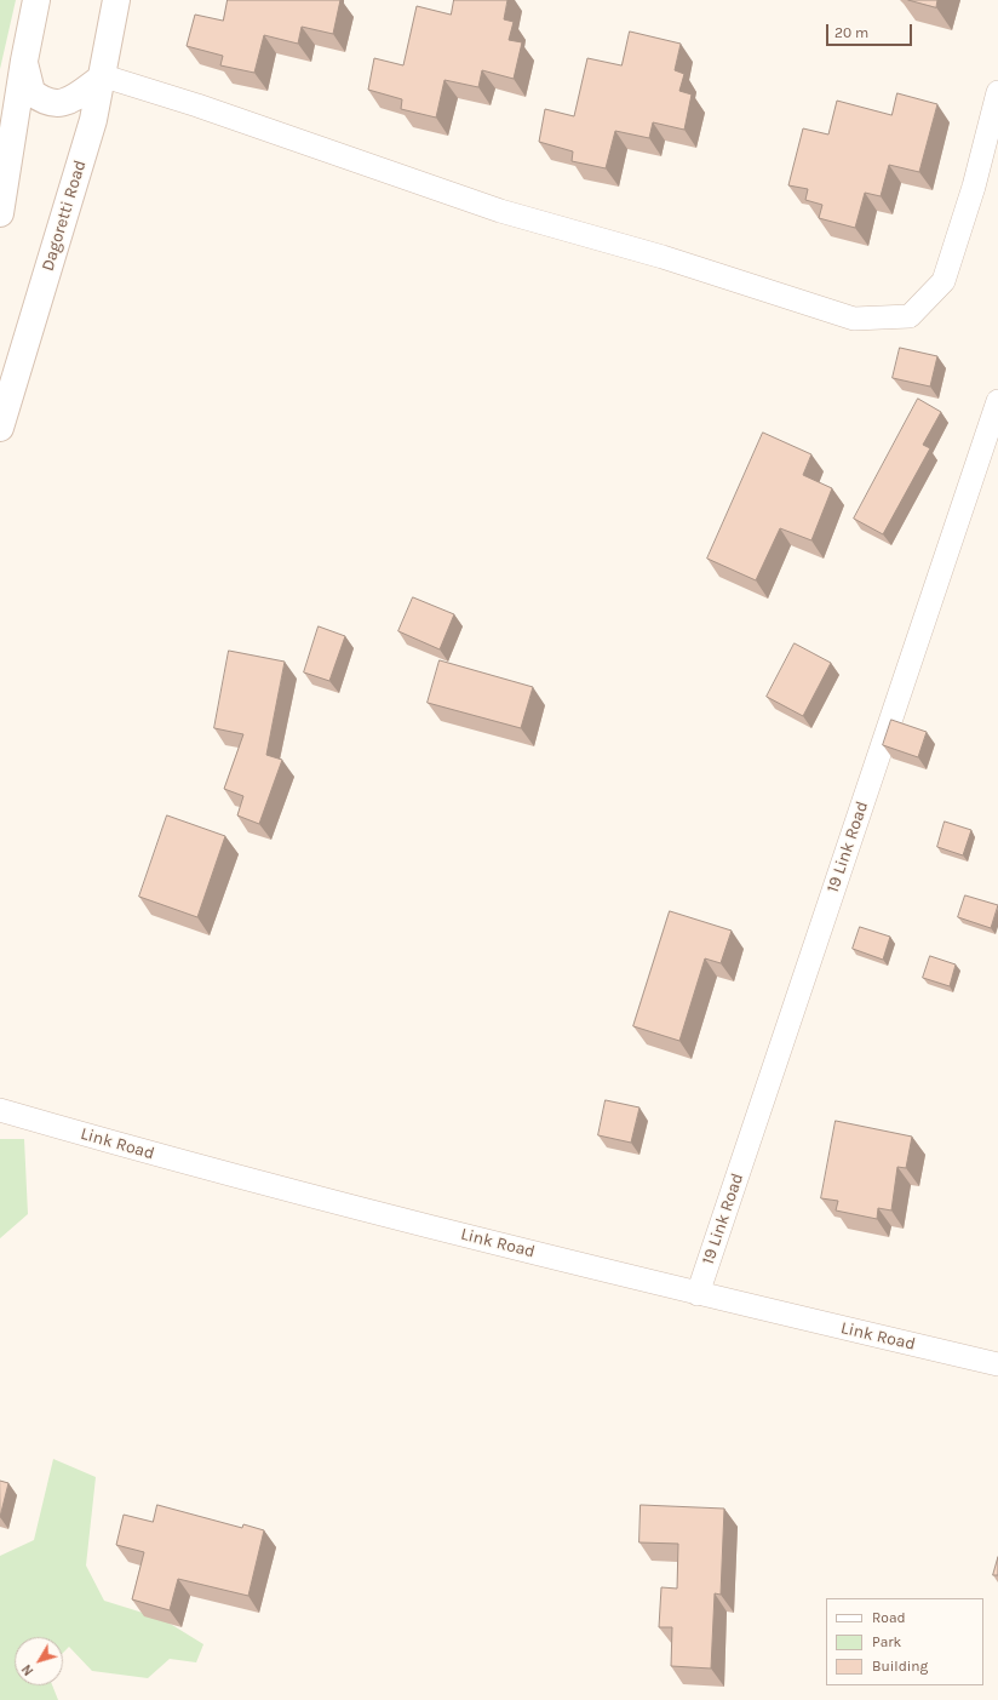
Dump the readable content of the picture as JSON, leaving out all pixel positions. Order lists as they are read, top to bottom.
{
  "streets": {
    "main road": ["Dagoretti Road"],
    "street": ["19 Link Road", "Link Road"]
  },
  "crossings": [
    ["19 Link Road", "Link Road"]
  ],
  "legend": ["Road", "Park", "Building"],
  "scale_bar": "20 m",
  "north": "bottom left"
}
